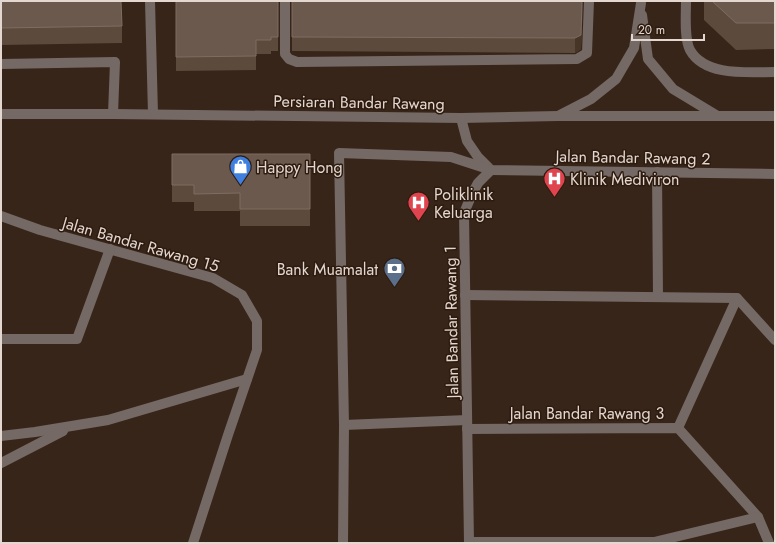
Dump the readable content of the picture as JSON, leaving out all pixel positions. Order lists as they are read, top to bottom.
{
  "streets": {
    "street": [
      "Persiaran Bandar Rawang",
      "Jalan Bandar Rawang 2",
      "Jalan Bandar Rawang 15",
      "Jalan Bandar Rawang 1",
      "Jalan Bandar Rawang 3"
    ]
  },
  "crossings": [
    ["Jalan Bandar Rawang 2", "Jalan Bandar Rawang 1"],
    ["Jalan Bandar Rawang 2", "Jalan Bandar Rawang 3"],
    ["Jalan Bandar Rawang 1", "Jalan Bandar Rawang 3"]
  ],
  "places": {
    "shop": ["Happy Hong"],
    "hospital": ["Klinik Mediviron", "Poliklinik Keluarga"],
    "bank": ["Bank Muamalat"]
  },
  "scale_bar": "20 m"
}
